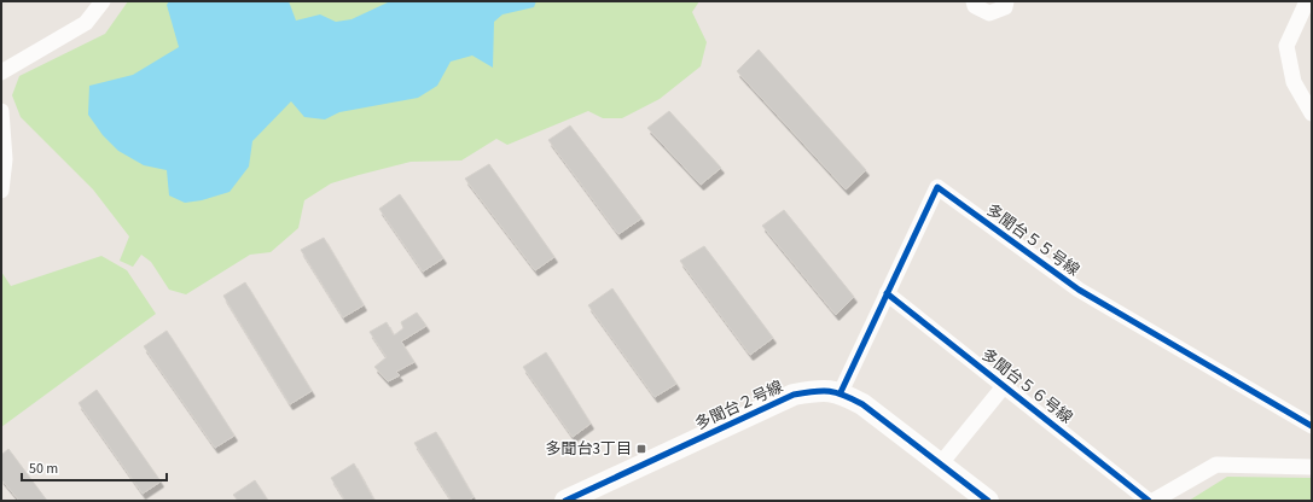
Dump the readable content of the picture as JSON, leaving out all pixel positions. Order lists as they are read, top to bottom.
{
  "streets": {
    "street": ["多聞台５５号線", "多聞台５６号線", "多聞台２号線"]
  },
  "crossings": [
    ["多聞台５５号線", "多聞台５６号線"],
    ["多聞台５５号線", "多聞台２号線"]
  ],
  "places": {
    "transit": ["多聞台3丁目"]
  },
  "scale_bar": "50 m"
}
